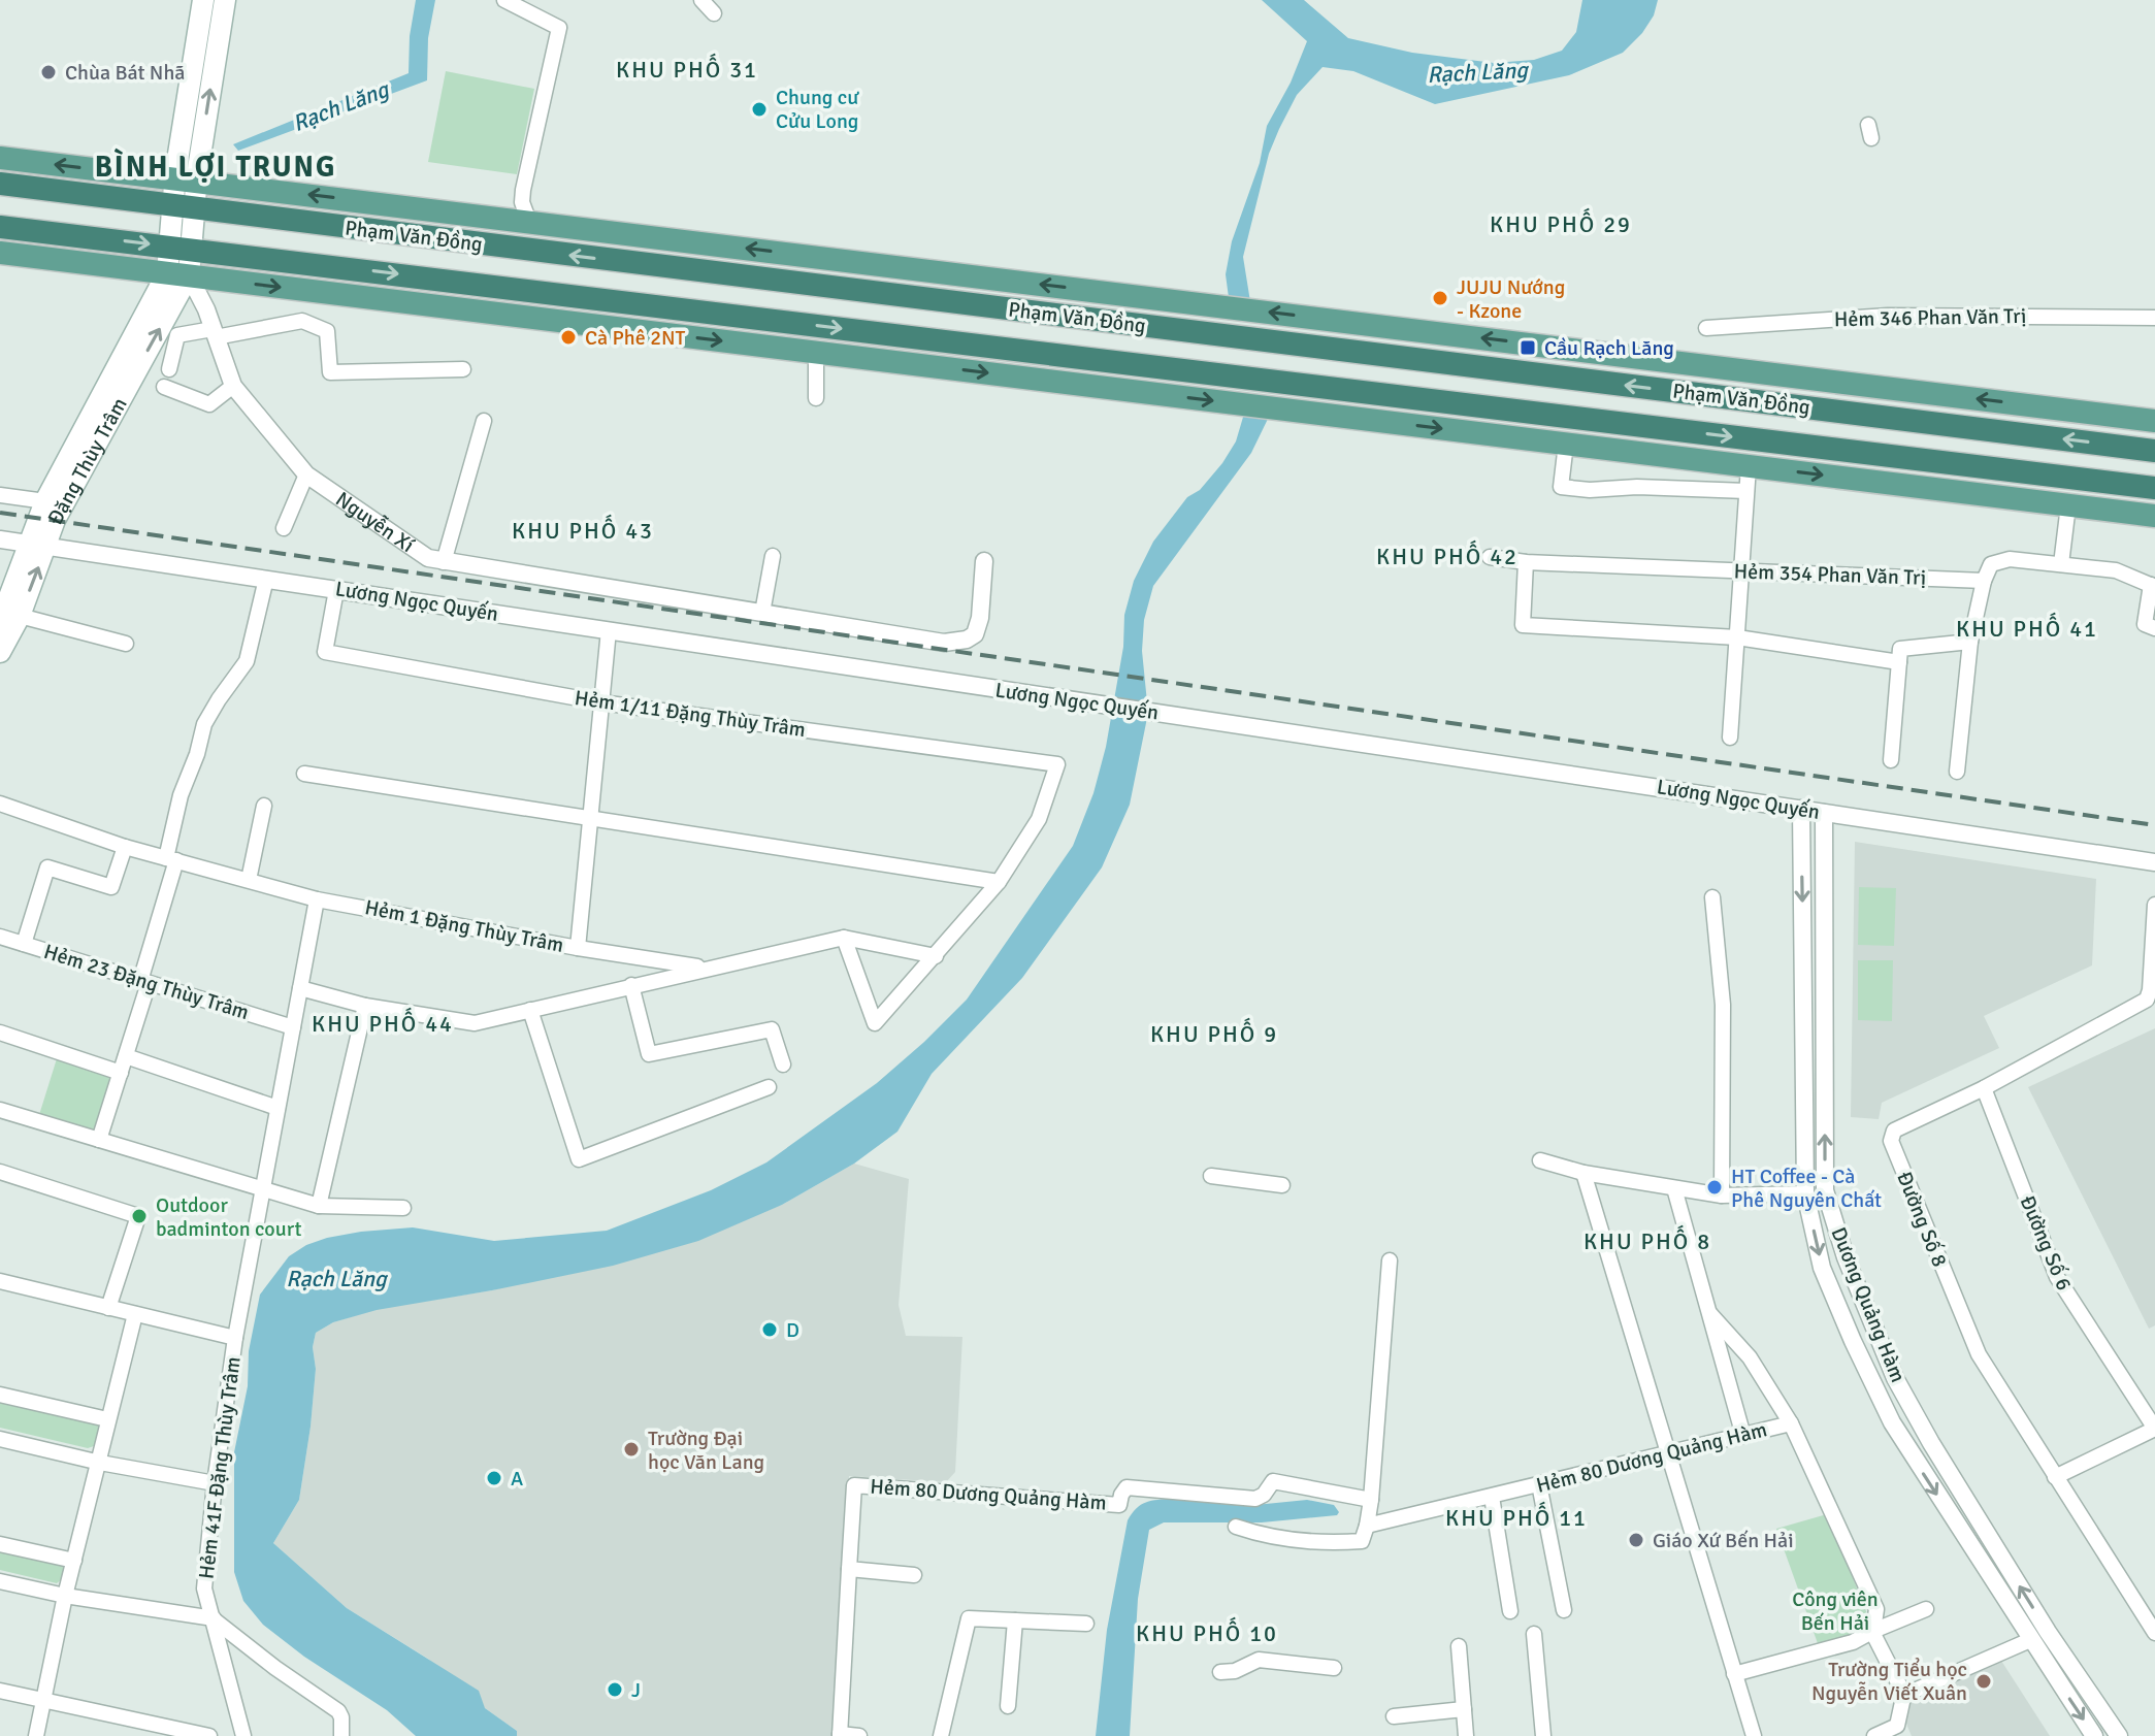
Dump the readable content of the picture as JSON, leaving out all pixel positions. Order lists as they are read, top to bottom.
{
  "streets": {
    "highway": ["Phạm Văn Đồng"],
    "main road": ["Đặng Thùy Trâm"],
    "street": [
      "Hẻm 346 Phan Văn Trị",
      "Nguyễn Xí",
      "Hẻm 354 Phan Văn Trị",
      "Lương Ngọc Quyến",
      "Hẻm 1/11 Đặng Thùy Trâm",
      "Hẻm 1 Đặng Thùy Trâm",
      "Hẻm 23 Đặng Thùy Trâm",
      "Đường Số 8",
      "Đường Số 6",
      "Dương Quảng Hàm",
      "Hẻm 80 Dương Quảng Hàm",
      "Hẻm 41F Đặng Thùy Trâm"
    ]
  },
  "crossings": [
    ["Đặng Thùy Trâm", "Nguyễn Xí"],
    ["Đặng Thùy Trâm", "Lương Ngọc Quyến"],
    ["Lương Ngọc Quyến", "Hẻm 1/11 Đặng Thùy Trâm"],
    ["Lương Ngọc Quyến", "Dương Quảng Hàm"],
    ["Đường Số 8", "Đường Số 6"]
  ],
  "districts": [
    "KHU PHỐ 31",
    "BÌNH LỢI TRUNG",
    "KHU PHỐ 29",
    "KHU PHỐ 43",
    "KHU PHỐ 42",
    "KHU PHỐ 41",
    "KHU PHỐ 44",
    "KHU PHỐ 9",
    "KHU PHỐ 8",
    "KHU PHỐ 11",
    "KHU PHỐ 10"
  ],
  "water": ["Rạch Lăng"],
  "parks": ["Công viên Bến Hải"],
  "places": {
    "other": [
      "Chùa Bát Nhã",
      "Chung cư Cửu Long",
      "JUJU Nướng - Kzone",
      "Cà Phê 2NT",
      "HT Coffee - Cà Phê Nguyên Chất",
      "Outdoor badminton court",
      "D",
      "Trường Đại học Văn Lang",
      "A",
      "Giáo Xứ Bến Hải",
      "Trường Tiểu học Nguyễn Viết Xuân",
      "J"
    ],
    "transit": ["Cầu Rạch Lăng"]
  }
}
